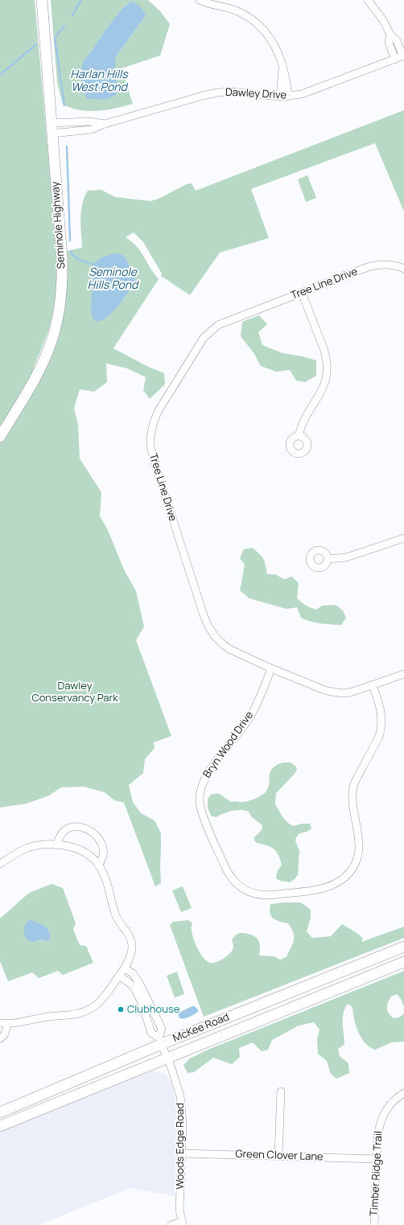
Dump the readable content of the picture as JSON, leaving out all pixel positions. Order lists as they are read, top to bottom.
{
  "streets": {
    "main road": ["Seminole Highway", "McKee Road"],
    "street": [
      "Dawley Drive",
      "Tree Line Drive",
      "Bryn Wood Drive",
      "Woods Edge Road",
      "Green Clover Lane",
      "Timber Ridge Trail"
    ]
  },
  "crossings": [
    ["Dawley Drive", "Seminole Highway"],
    ["Tree Line Drive", "Bryn Wood Drive"],
    ["McKee Road", "Woods Edge Road"],
    ["Woods Edge Road", "Green Clover Lane"],
    ["Green Clover Lane", "Timber Ridge Trail"]
  ],
  "water": ["Harlan Hills West Pond", "Seminole Hills Pond"],
  "parks": ["Dawley Conservancy Park"],
  "places": ["Clubhouse"]
}
